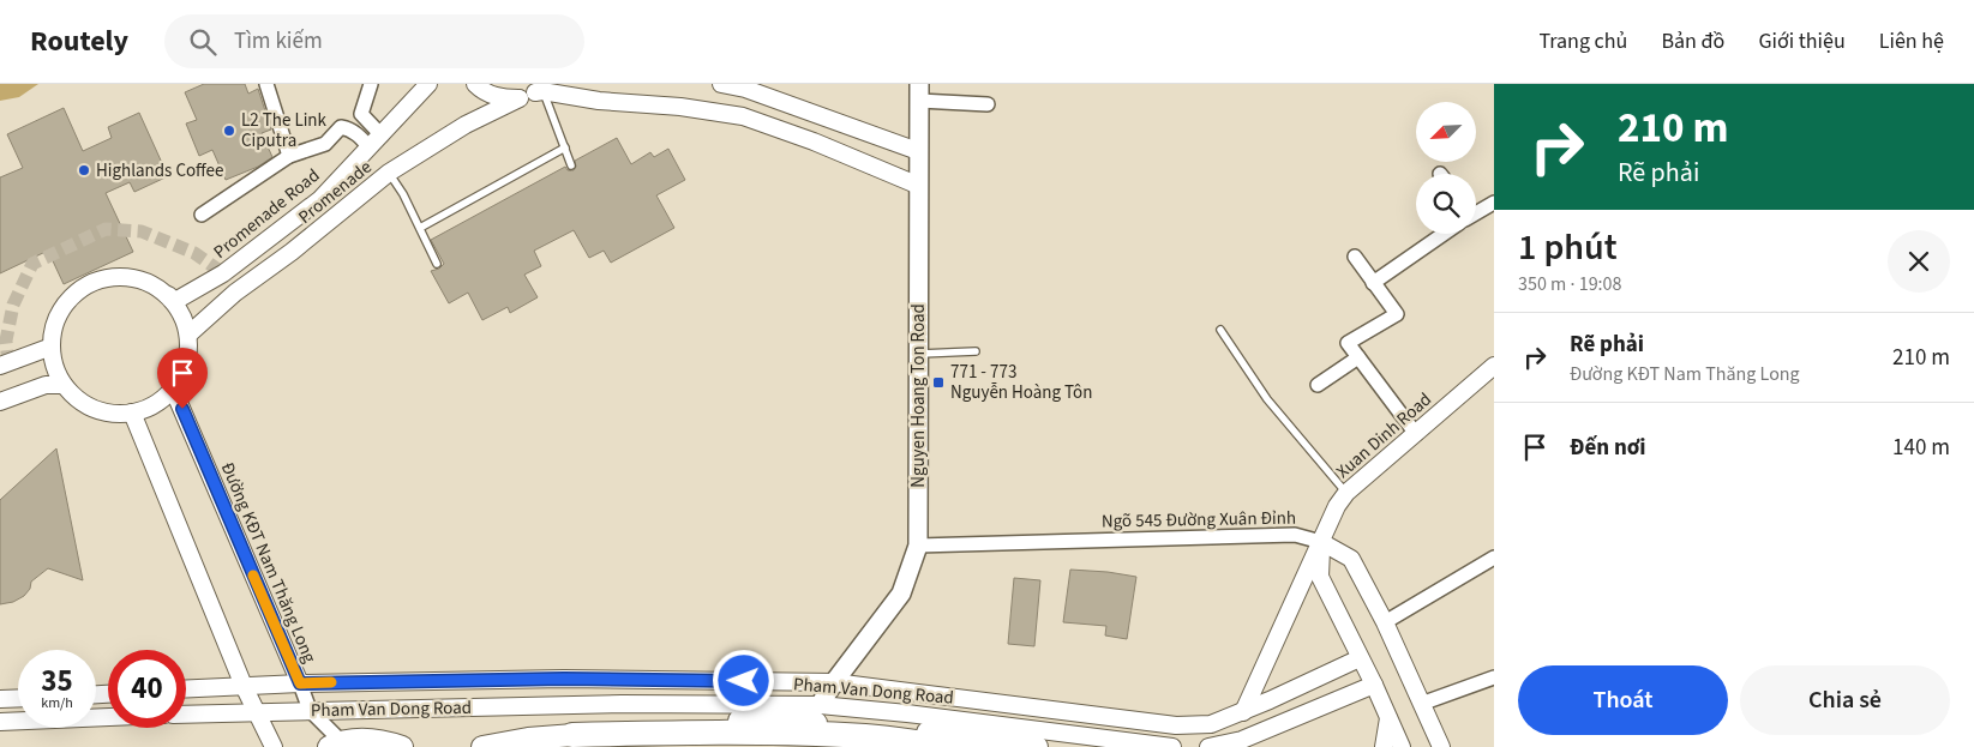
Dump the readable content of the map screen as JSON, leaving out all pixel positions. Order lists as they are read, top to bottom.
{
  "streets": {
    "main road": ["Nguyen Hoang Ton Road", "Pham Van Dong Road"],
    "street": [
      "Promenade",
      "Promenade Road",
      "Xuan Dinh Road",
      "Ngõ 545 Đường Xuân Đỉnh",
      "Đường KĐT Nam Thăng Long"
    ]
  },
  "crossings": [
    ["Promenade", "Promenade Road"],
    ["Promenade", "Đường KĐT Nam Thăng Long"],
    ["Promenade Road", "Đường KĐT Nam Thăng Long"],
    ["Nguyen Hoang Ton Road", "Ngõ 545 Đường Xuân Đỉnh"],
    ["Nguyen Hoang Ton Road", "Pham Van Dong Road"],
    ["Xuan Dinh Road", "Ngõ 545 Đường Xuân Đỉnh"],
    ["Xuan Dinh Road", "Pham Van Dong Road"],
    ["Đường KĐT Nam Thăng Long", "Pham Van Dong Road"]
  ],
  "places": {
    "other": ["L2 The Link Ciputra", "Highlands Coffee"],
    "transit": ["771 - 773 Nguyễn Hoàng Tôn"]
  },
  "north": "bottom left",
  "page": {
    "header": "Routely",
    "search": "Tìm kiếm",
    "nav": [
      "Trang chủ",
      "Bản đồ",
      "Giới thiệu",
      "Liên hệ"
    ],
    "turn": ["210 m", "Rẽ phải"],
    "heading": ["1 phút", "350 m · 19:08"],
    "list": [
      {
        "name": "Rẽ phải",
        "note": "Đường KĐT Nam Thăng Long",
        "value": "210 m"
      },
      {
        "name": "Đến nơi",
        "value": "140 m"
      }
    ],
    "speed": "35 km/h",
    "limit": "40",
    "buttons": ["Thoát", "Chia sẻ"]
  }
}
